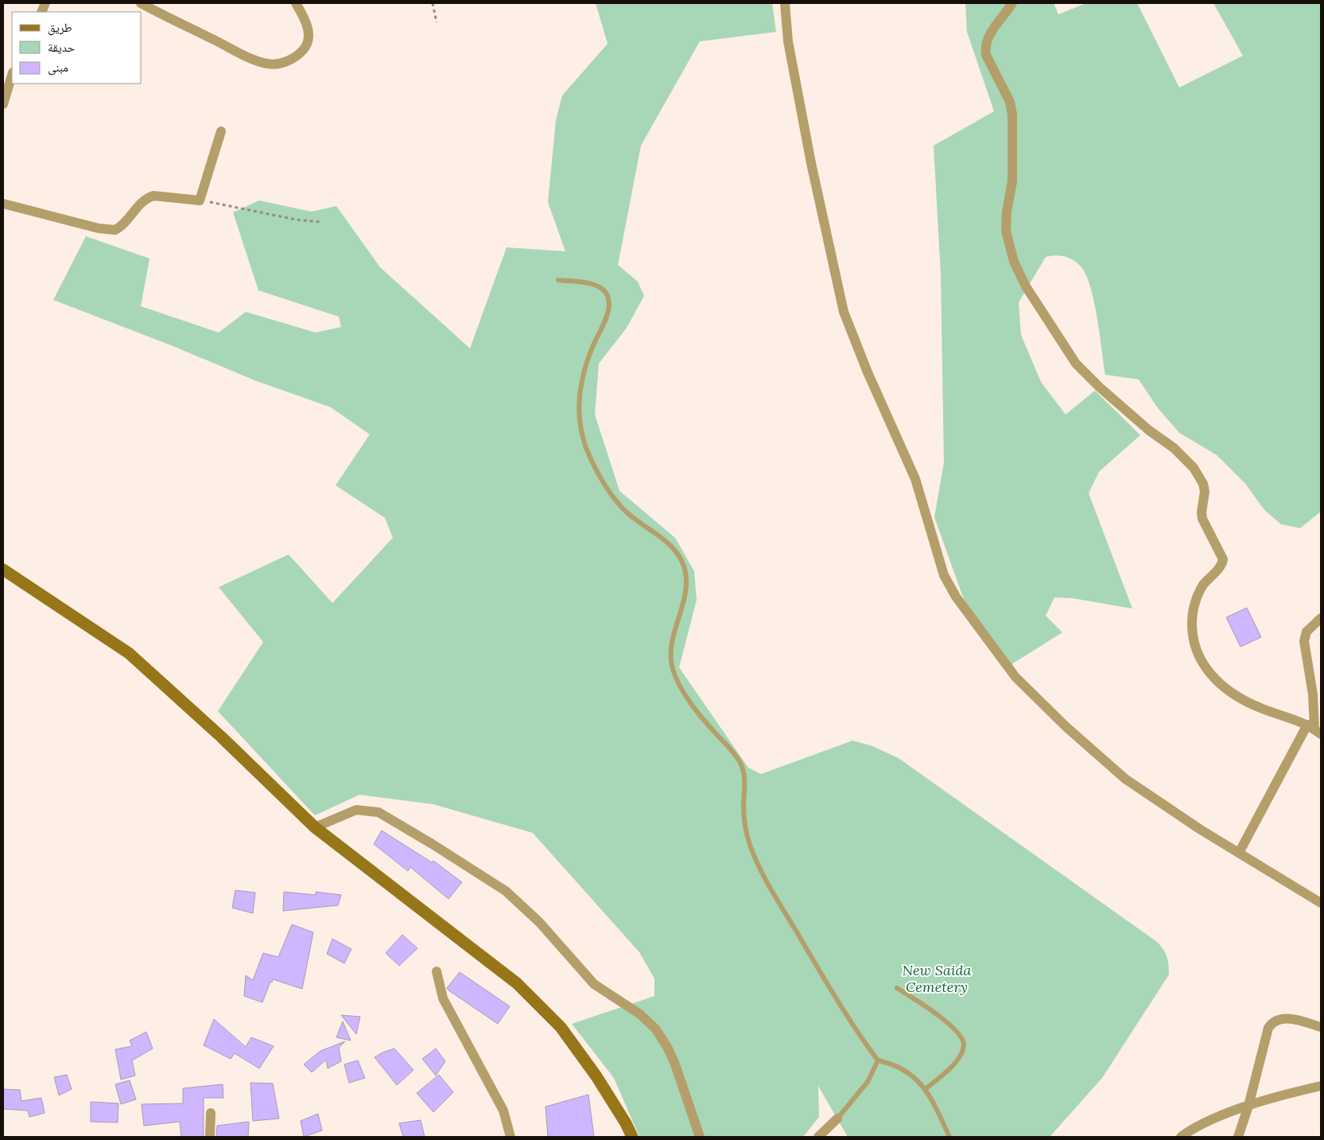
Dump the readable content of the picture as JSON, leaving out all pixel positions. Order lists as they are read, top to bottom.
{
  "parks": ["New Saida Cemetery"],
  "legend": ["طريق", "حديقة", "مبنى"]
}
